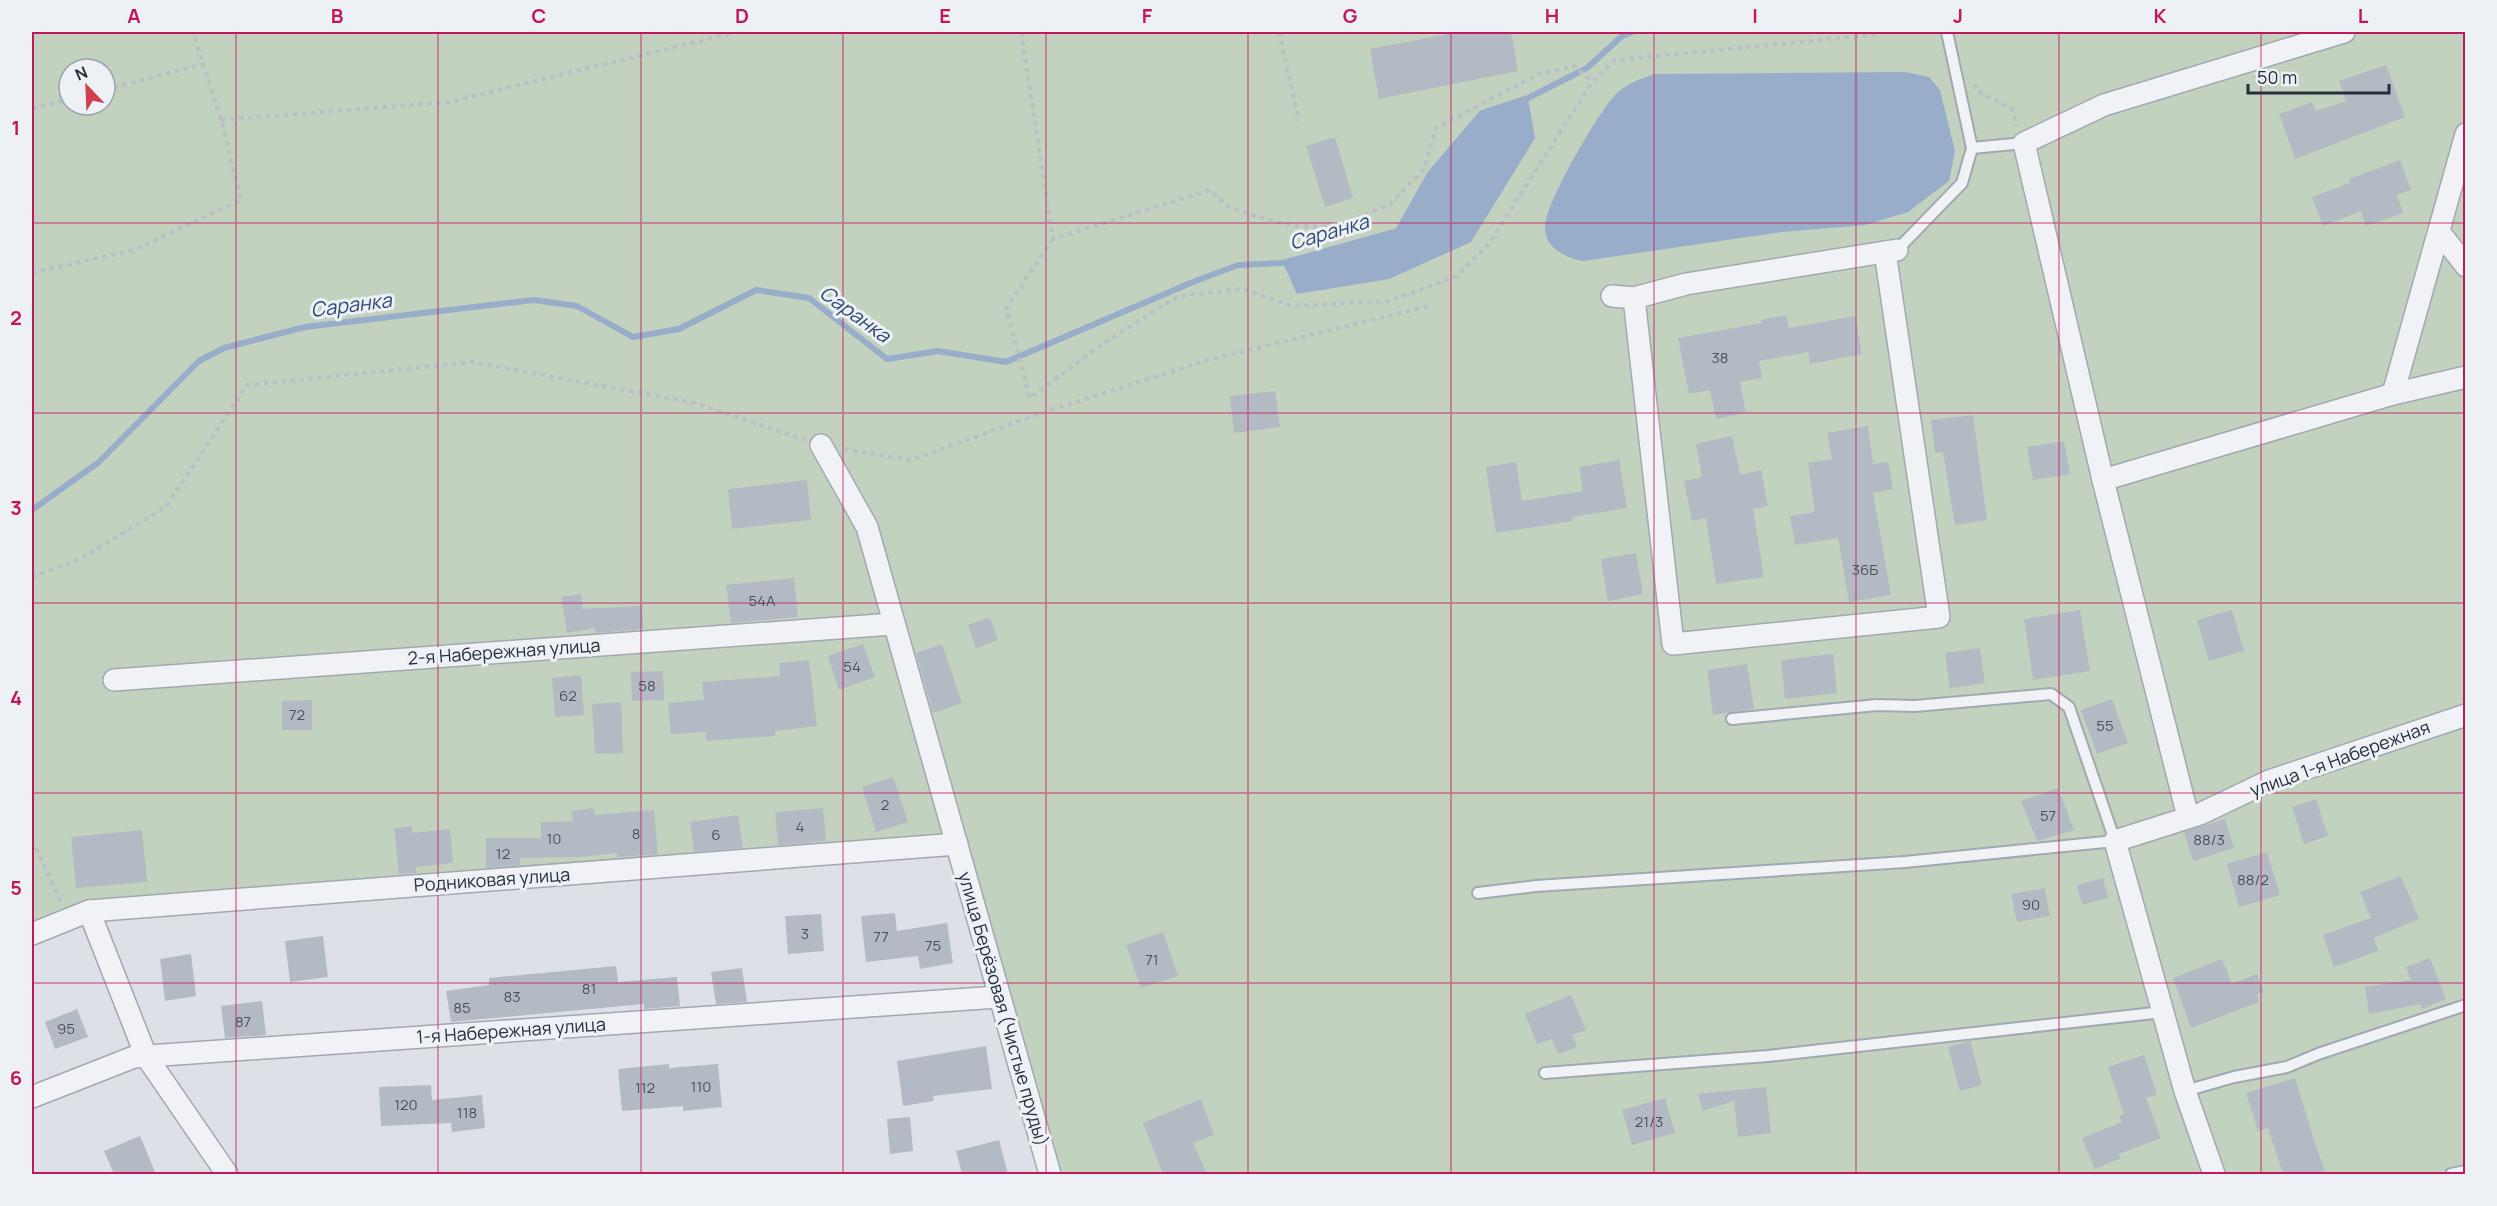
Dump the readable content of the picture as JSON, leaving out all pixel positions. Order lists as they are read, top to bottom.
{
  "streets": {
    "street": [
      "2-я Набережная улица",
      "улица 1-я Набережная",
      "Родниковая улица",
      "улица Берёзовая (Чистые пруды)",
      "1-я Набережная улица"
    ]
  },
  "crossings": [
    ["2-я Набережная улица", "улица Берёзовая (Чистые пруды)"],
    ["Родниковая улица", "улица Берёзовая (Чистые пруды)"],
    ["улица Берёзовая (Чистые пруды)", "1-я Набережная улица"]
  ],
  "water": ["Саранка"],
  "house_numbers": [
    "38",
    "36Б",
    "54А",
    "54",
    "58",
    "62",
    "72",
    "55",
    "2",
    "57",
    "4",
    "8",
    "6",
    "10",
    "88/3",
    "12",
    "88/2",
    "90",
    "3",
    "77",
    "75",
    "71",
    "81",
    "83",
    "85",
    "87",
    "95",
    "110",
    "112",
    "120",
    "118",
    "21/3"
  ],
  "scale_bar": "50 m",
  "north": "top left",
  "grid": {
    "columns": [
      "A",
      "B",
      "C",
      "D",
      "E",
      "F",
      "G",
      "H",
      "I",
      "J",
      "K",
      "L"
    ],
    "rows": [
      "1",
      "2",
      "3",
      "4",
      "5",
      "6"
    ]
  }
}
